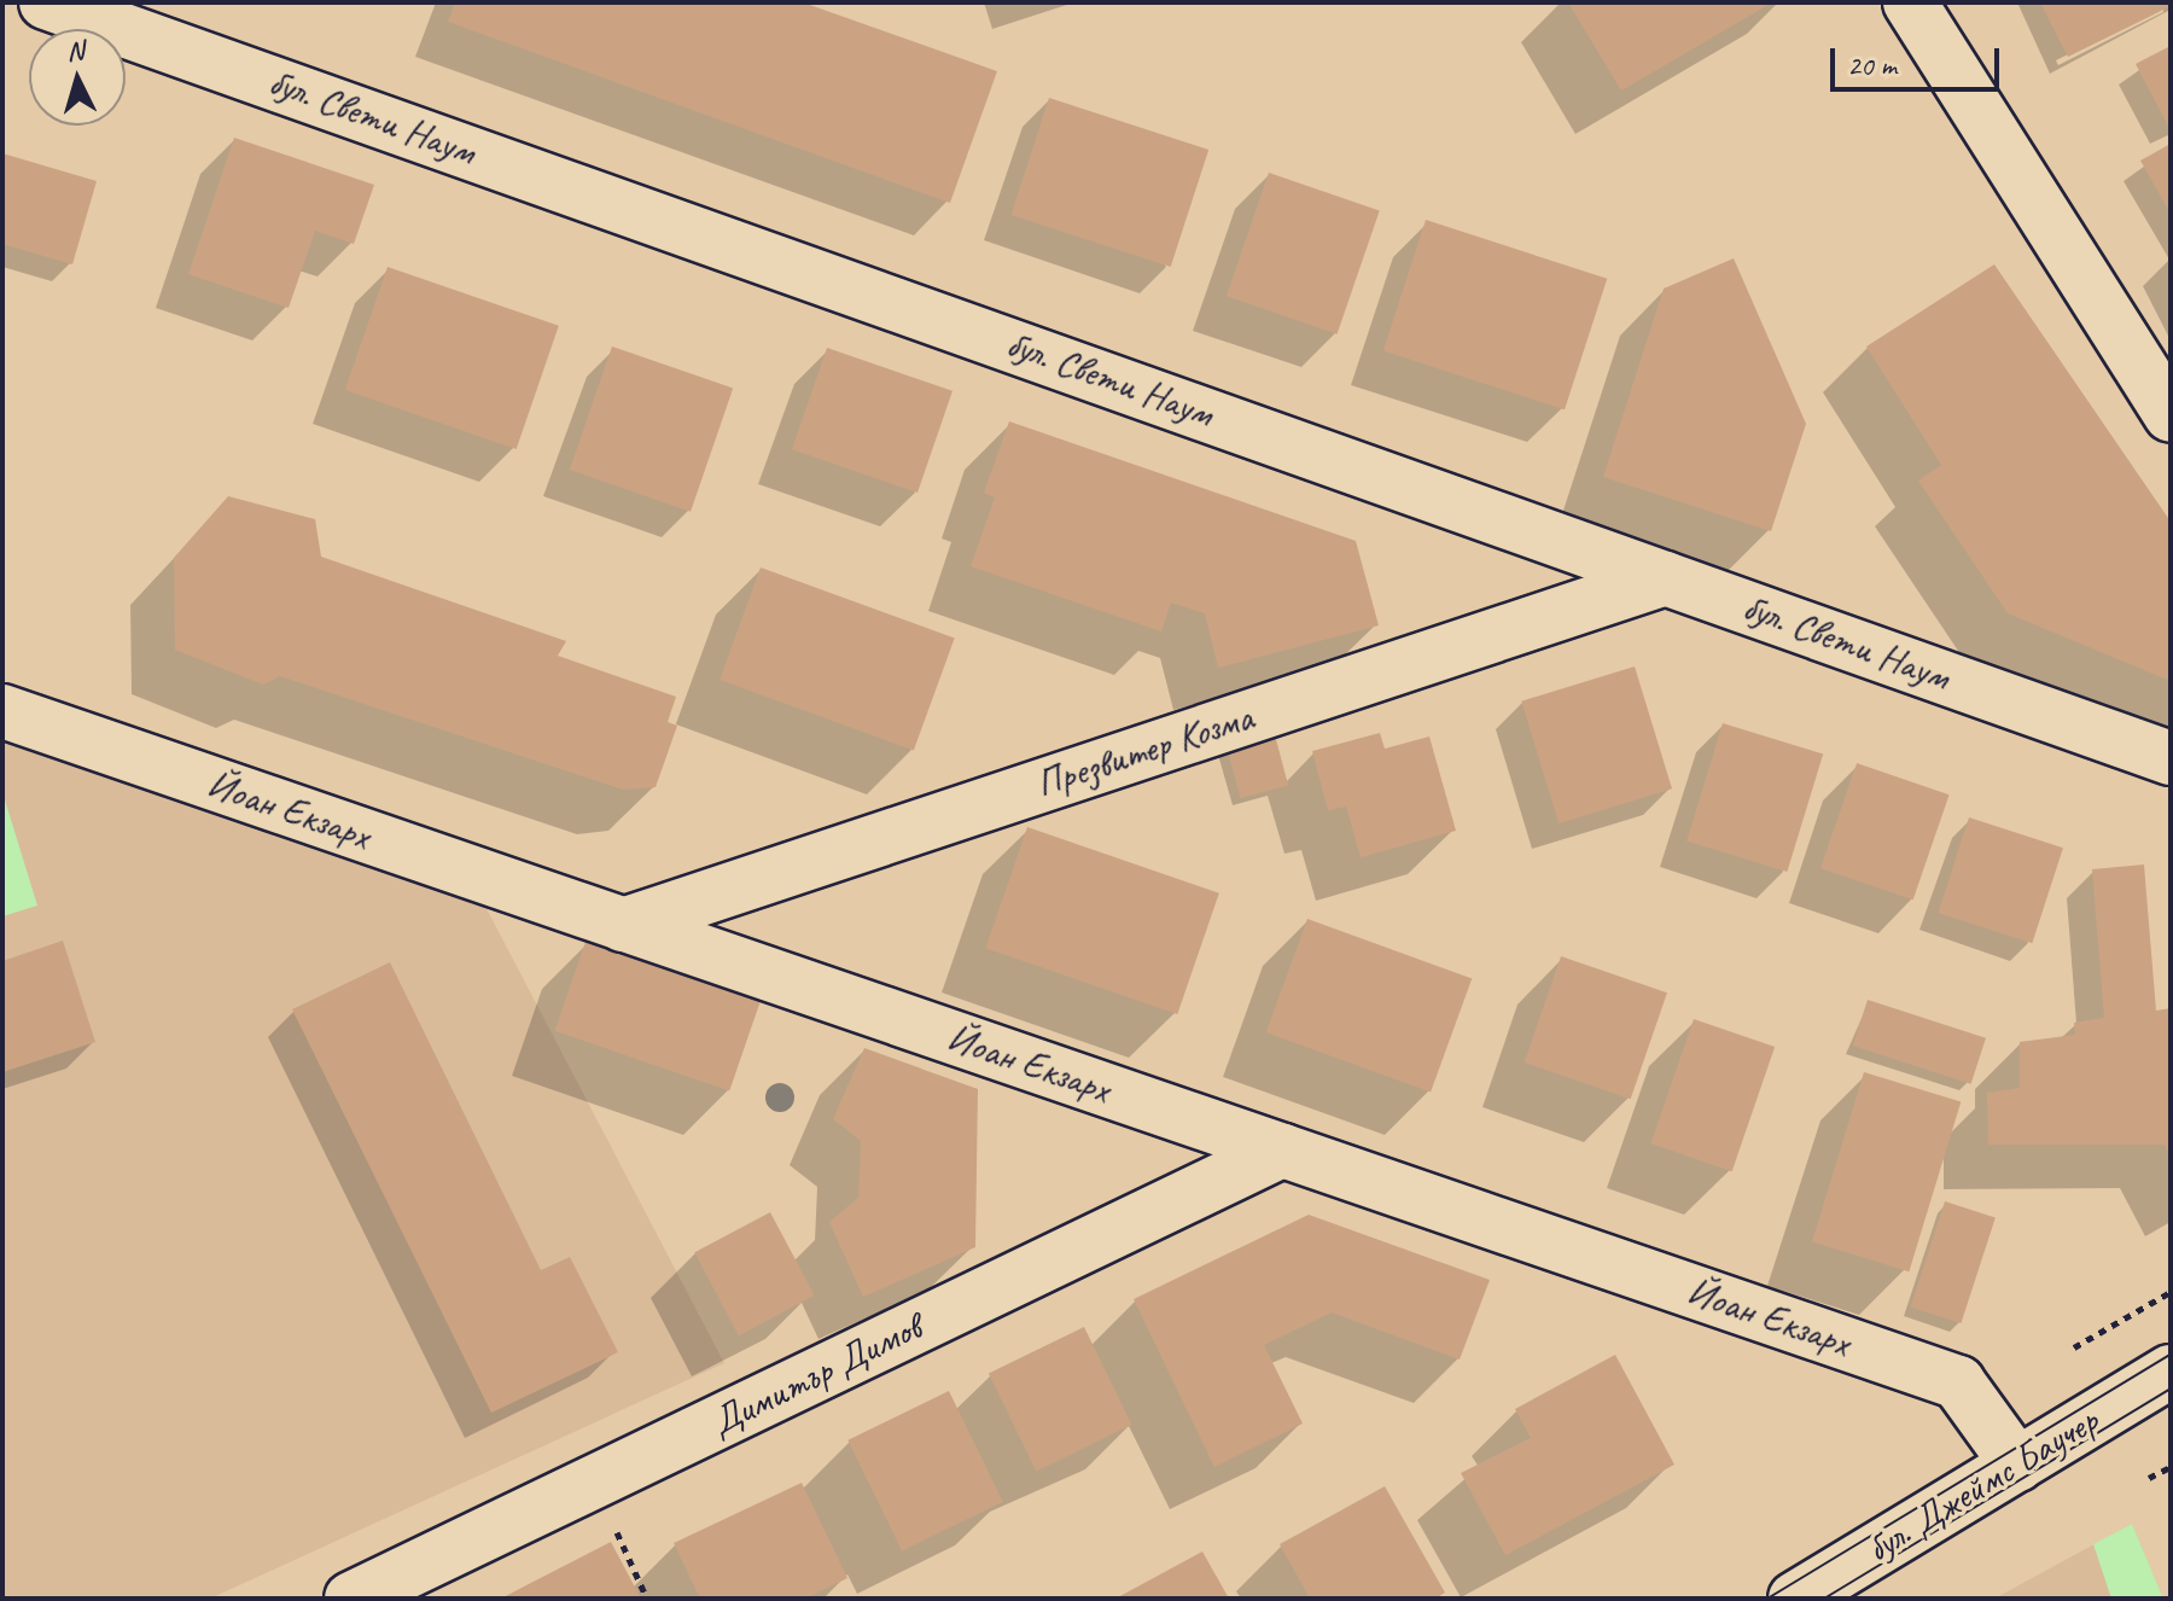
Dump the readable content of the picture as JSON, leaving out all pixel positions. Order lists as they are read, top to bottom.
{
  "streets": {
    "street": [
      "бул. Свети Наум",
      "Презвитер Козма",
      "Йоан Екзарх",
      "Димитър Димов",
      "бул. Джеймс Баучер"
    ]
  },
  "crossings": [
    ["бул. Свети Наум", "Презвитер Козма"],
    ["Презвитер Козма", "Йоан Екзарх"],
    ["Йоан Екзарх", "Димитър Димов"],
    ["Йоан Екзарх", "бул. Джеймс Баучер"]
  ],
  "scale_bar": "20 m",
  "north": "top"
}
